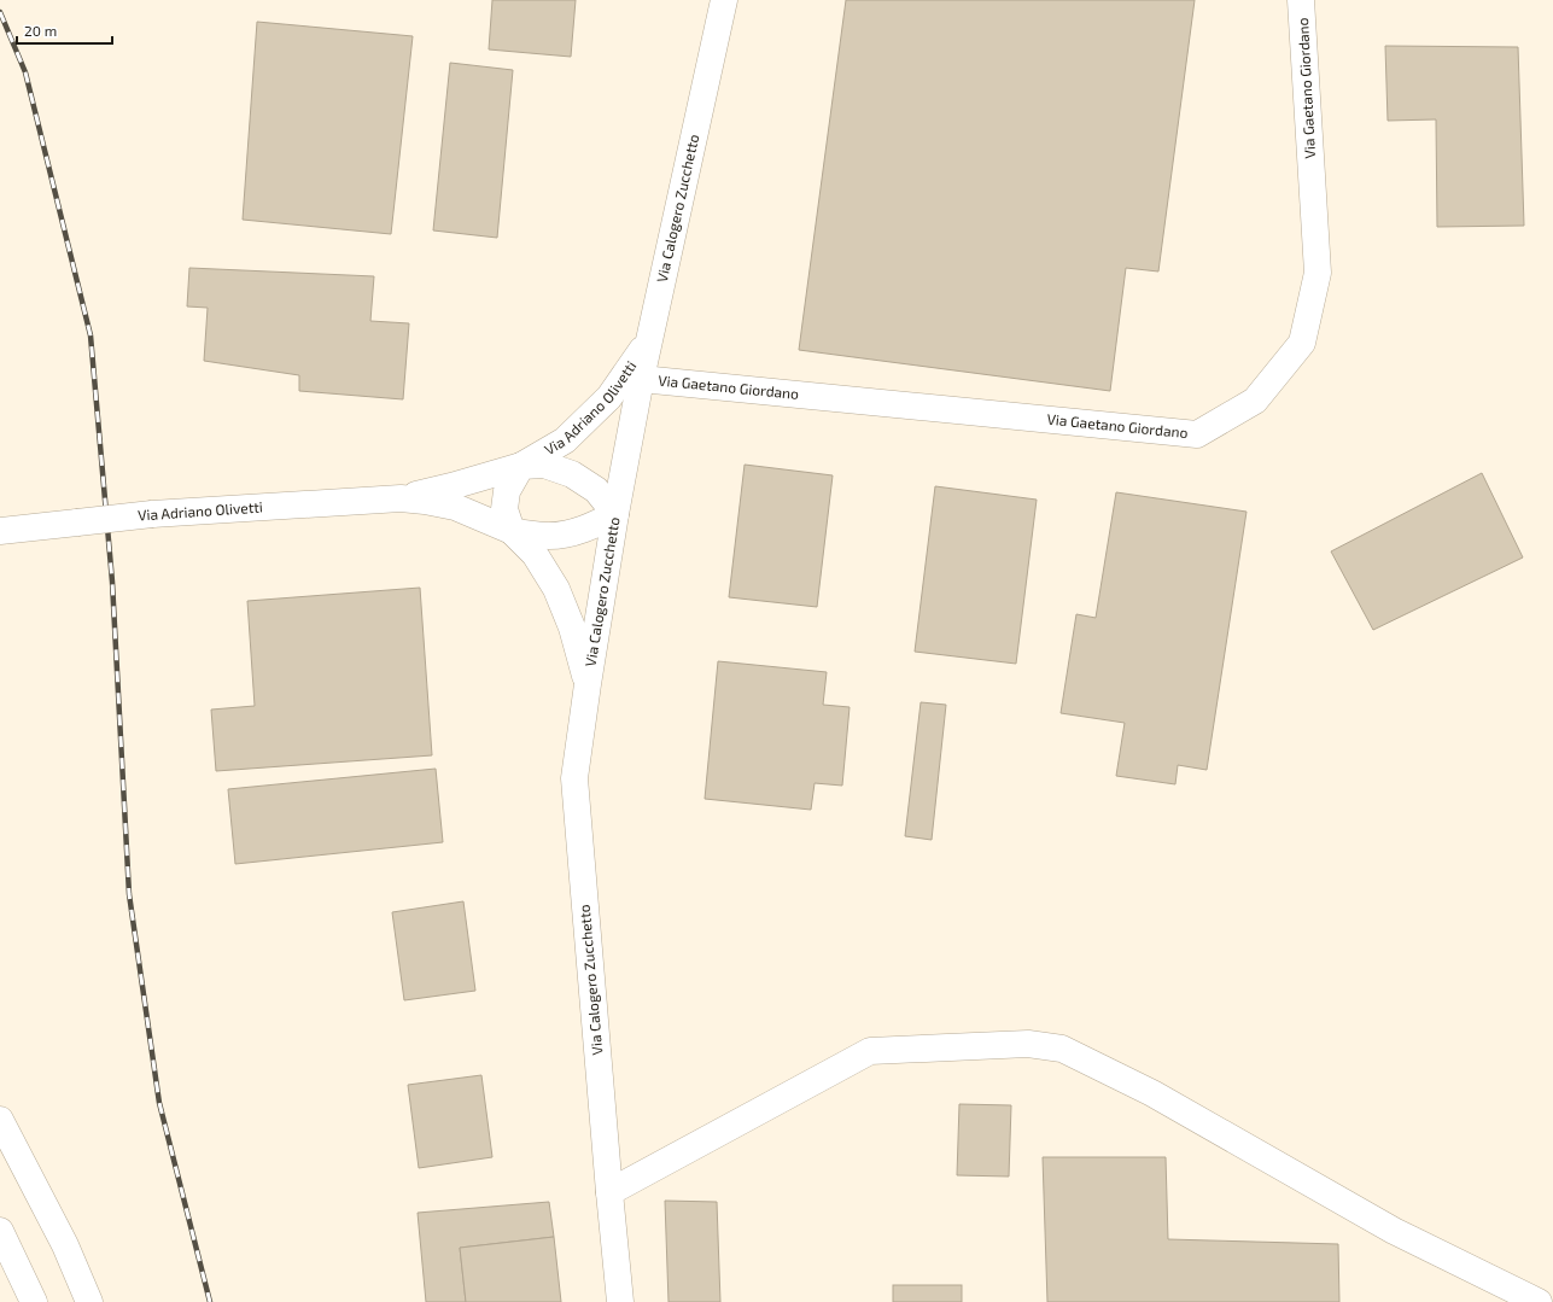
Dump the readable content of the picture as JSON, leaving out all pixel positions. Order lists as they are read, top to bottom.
{
  "streets": {
    "main road": ["Via Gaetano Giordano", "Via Calogero Zucchetto", "Via Adriano Olivetti"]
  },
  "crossings": [
    ["Via Gaetano Giordano", "Via Calogero Zucchetto"],
    ["Via Calogero Zucchetto", "Via Adriano Olivetti"]
  ],
  "scale_bar": "20 m"
}
